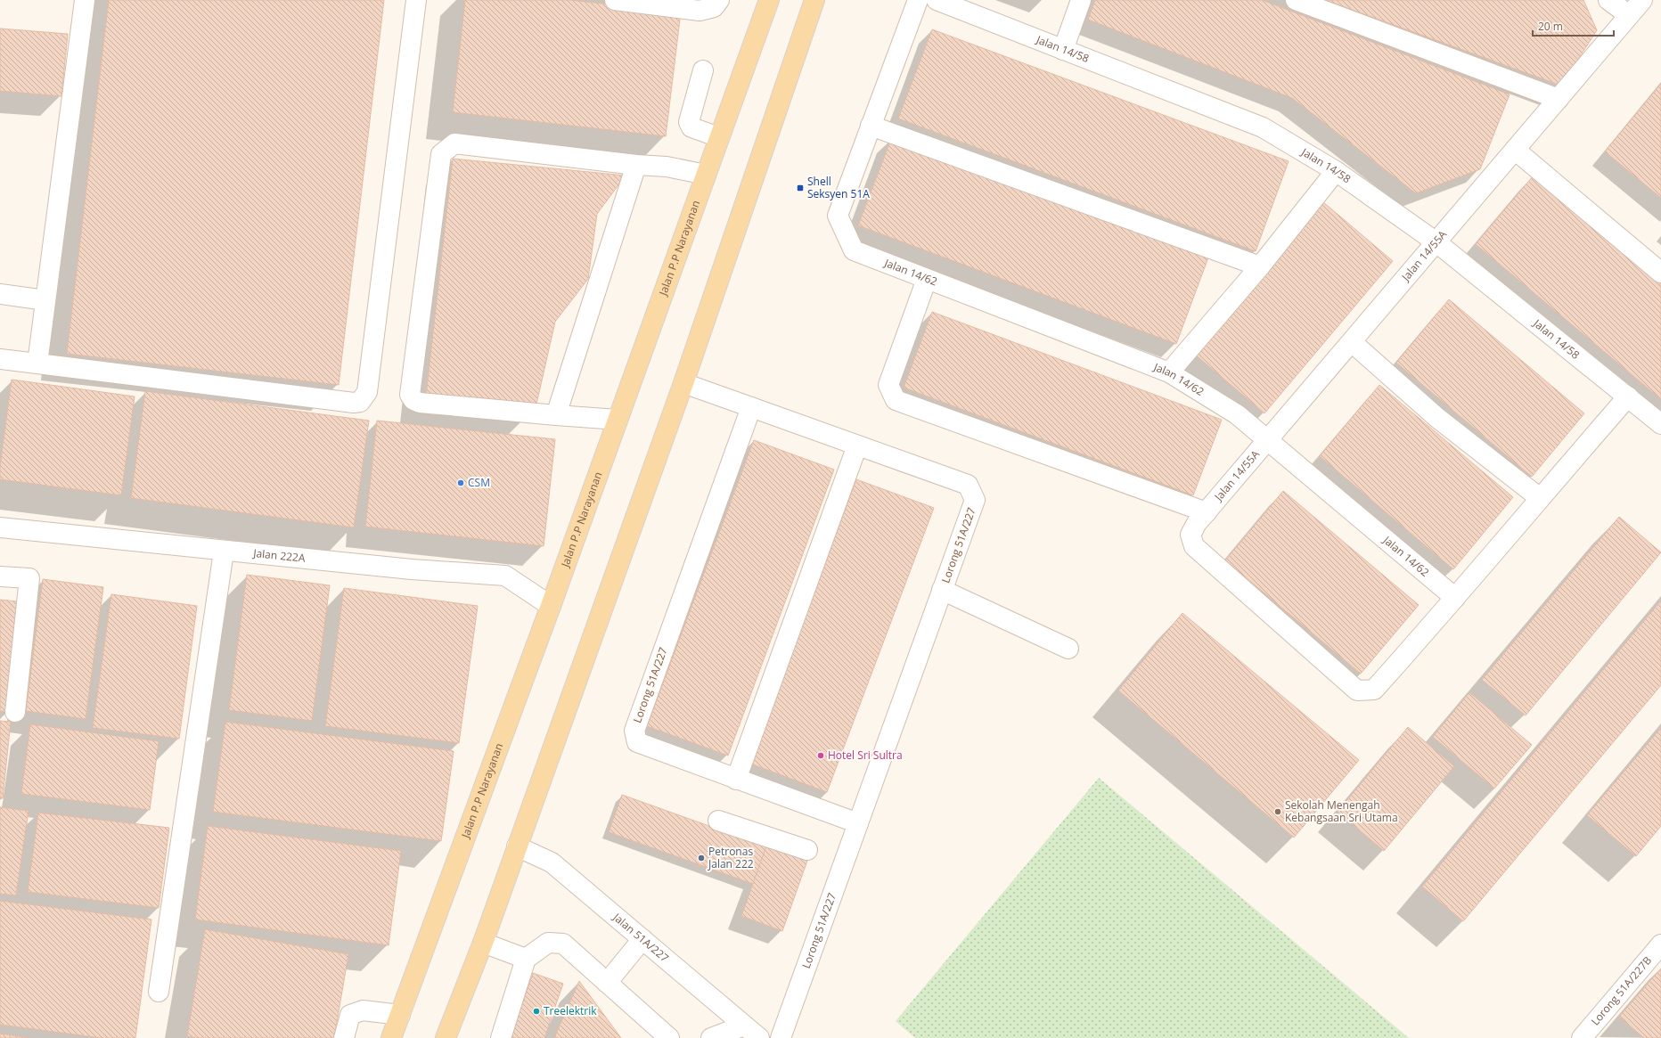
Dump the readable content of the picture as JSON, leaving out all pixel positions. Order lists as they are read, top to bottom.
{
  "streets": {
    "main road": ["Jalan P.P Narayanan"],
    "street": [
      "Jalan 14/58",
      "Jalan 14/55A",
      "Jalan 14/62",
      "Lorong 51A/227",
      "Jalan 222A",
      "Jalan 51A/227",
      "Lorong 51A/227B"
    ]
  },
  "crossings": [
    ["Jalan 14/58", "Jalan 14/55A"],
    ["Jalan P.P Narayanan", "Jalan 222A"],
    ["Jalan 14/55A", "Jalan 14/62"]
  ],
  "places": {
    "transit": ["Shell Seksyen 51A"],
    "other": [
      "CSM",
      "Hotel Sri Sultra",
      "Sekolah Menengah Kebangsaan Sri Utama",
      "Petronas Jalan 222",
      "Treelektrik"
    ]
  },
  "scale_bar": "20 m"
}
